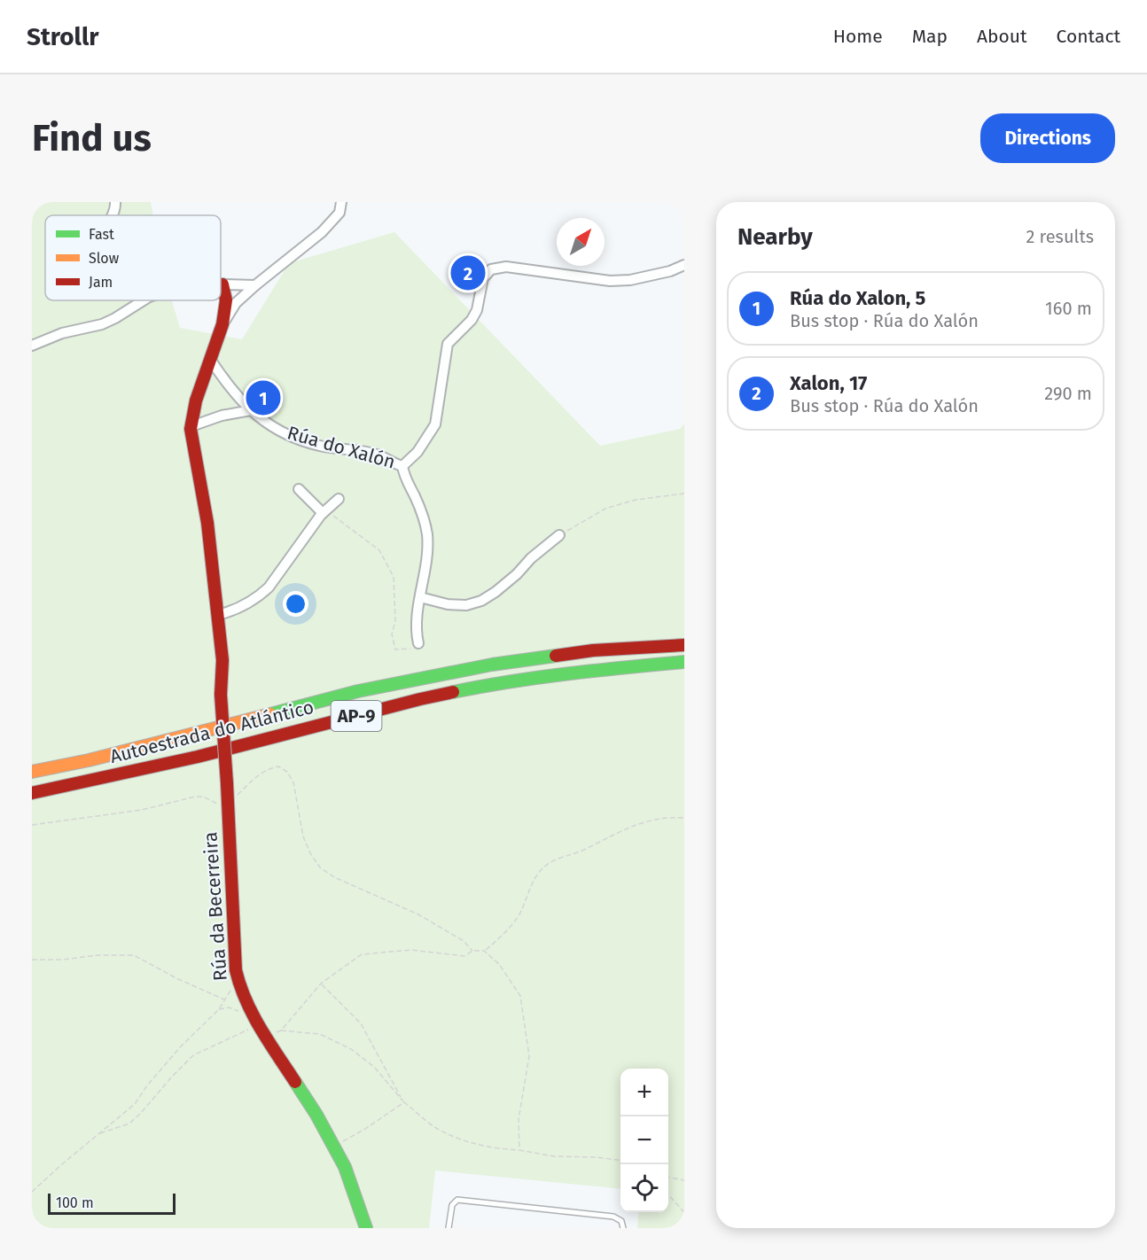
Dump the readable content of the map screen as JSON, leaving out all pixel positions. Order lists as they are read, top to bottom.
{
  "streets": {
    "main road": ["AP-9", "Autoestrada do Atlántico", "Rúa da Becerreira"],
    "street": ["Rúa do Xalón"]
  },
  "crossings": [
    ["Rúa do Xalón", "Rúa da Becerreira"]
  ],
  "legend": ["Fast", "Slow", "Jam"],
  "scale_bar": "100 m",
  "north": "top right",
  "page": {
    "header": "Strollr",
    "nav": [
      "Home",
      "Map",
      "About",
      "Contact"
    ],
    "buttons": "Directions",
    "title": "Find us",
    "heading": ["Nearby", "2 results"],
    "pins": ["2", "1"],
    "list": [
      {
        "mark": "1",
        "name": "Rúa do Xalon, 5",
        "note": "Bus stop · Rúa do Xalón",
        "value": "160 m"
      },
      {
        "mark": "2",
        "name": "Xalon, 17",
        "note": "Bus stop · Rúa do Xalón",
        "value": "290 m"
      }
    ],
    "map_buttons": ["+", "−"],
    "scale": "100 m"
  }
}
